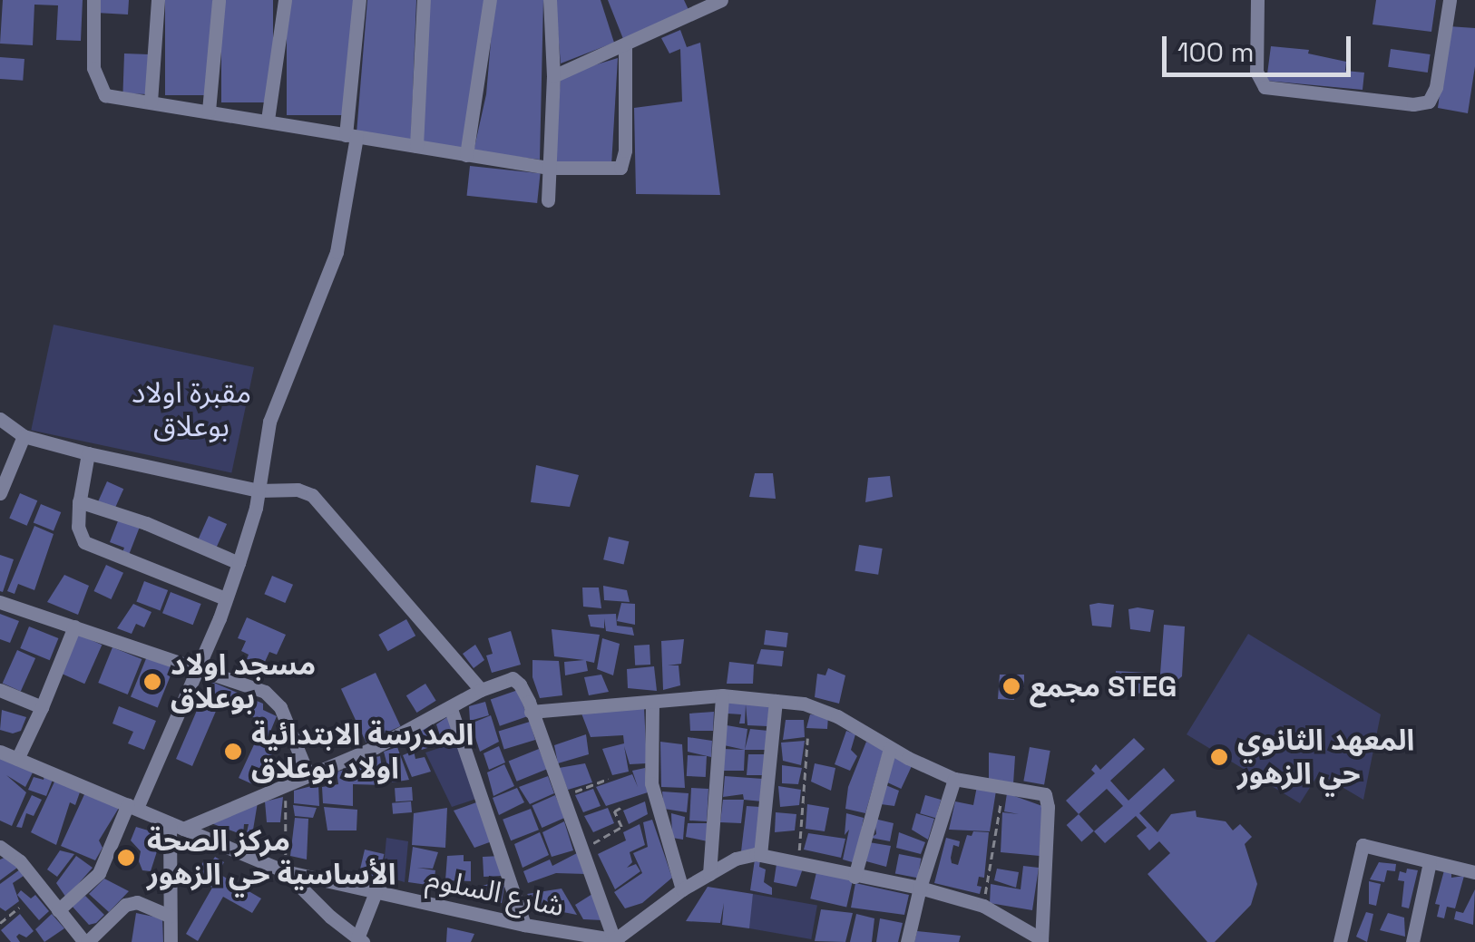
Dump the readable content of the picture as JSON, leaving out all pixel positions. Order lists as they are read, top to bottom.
{
  "streets": {
    "street": ["شارع السلوم"]
  },
  "parks": ["مقبرة اولاد بوعلاق"],
  "places": [
    "مسجد اولاد بوعلاق",
    "مجمع STEG",
    "المدرسة الابتدائية اولاد بوعلاق",
    "المعهد الثانوي حي الزهور",
    "مركز الصحة الأساسية حي الزهور"
  ],
  "scale_bar": "100 m"
}
